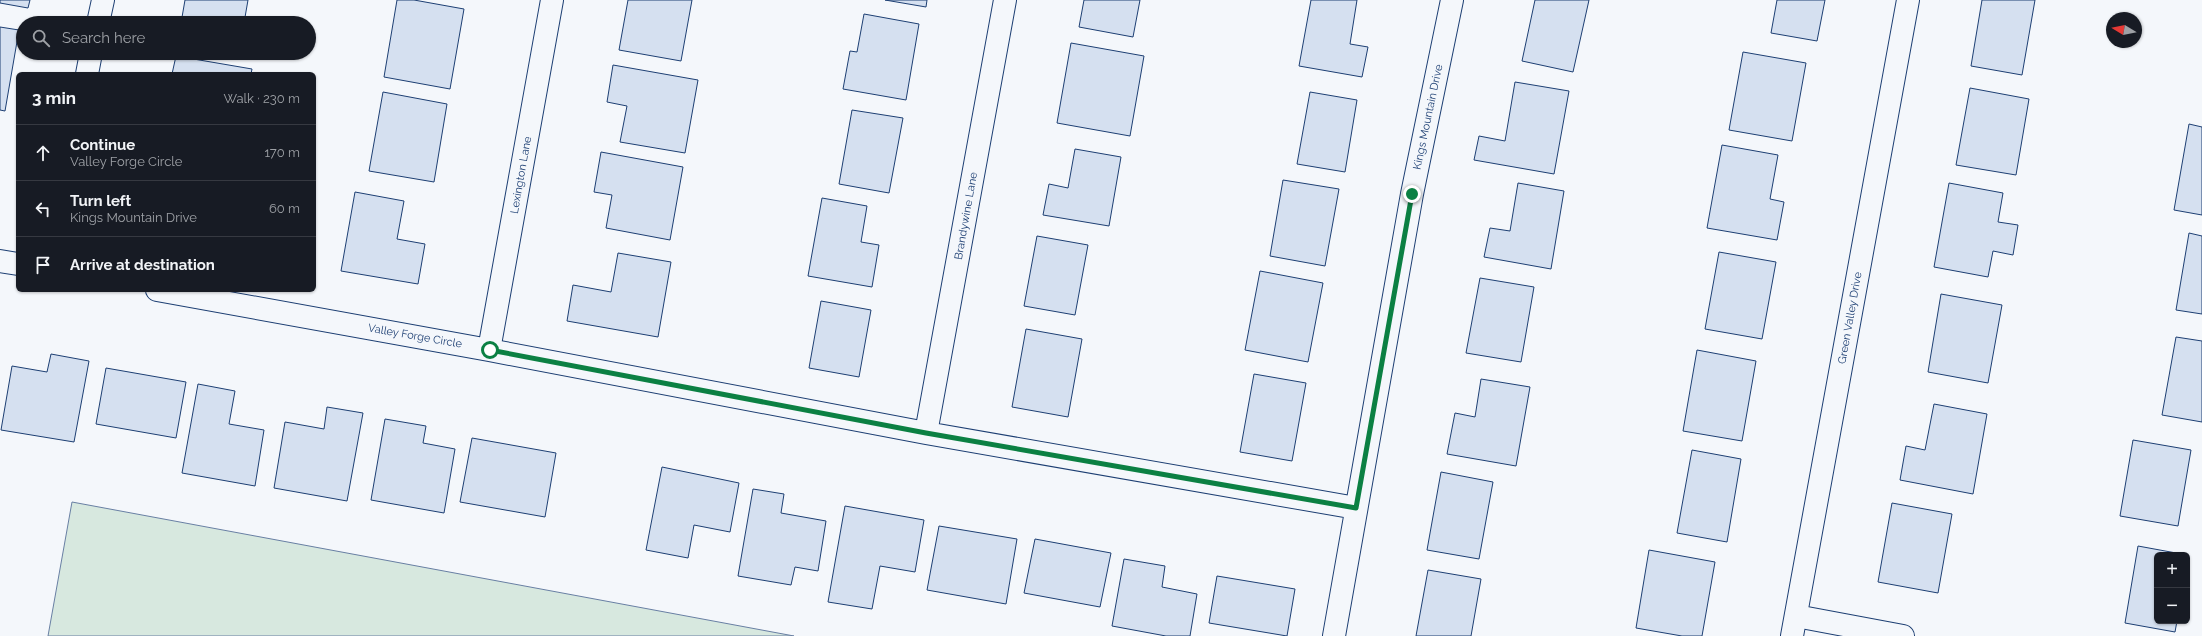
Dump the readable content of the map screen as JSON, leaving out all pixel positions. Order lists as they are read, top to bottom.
{
  "streets": {
    "street": [
      "Kings Mountain Drive",
      "Lexington Lane",
      "Brandywine Lane",
      "Green Valley Drive",
      "Valley Forge Circle"
    ]
  },
  "crossings": [
    ["Kings Mountain Drive", "Valley Forge Circle"],
    ["Lexington Lane", "Valley Forge Circle"],
    ["Brandywine Lane", "Valley Forge Circle"]
  ],
  "north": "left",
  "page": {
    "search": "Search here",
    "heading": ["3 min", "Walk · 230 m"],
    "list": [
      ["Continue", "Valley Forge Circle", "170 m"],
      ["Turn left", "Kings Mountain Drive", "60 m"],
      "Arrive at destination"
    ],
    "map_buttons": ["+", "−"]
  }
}
